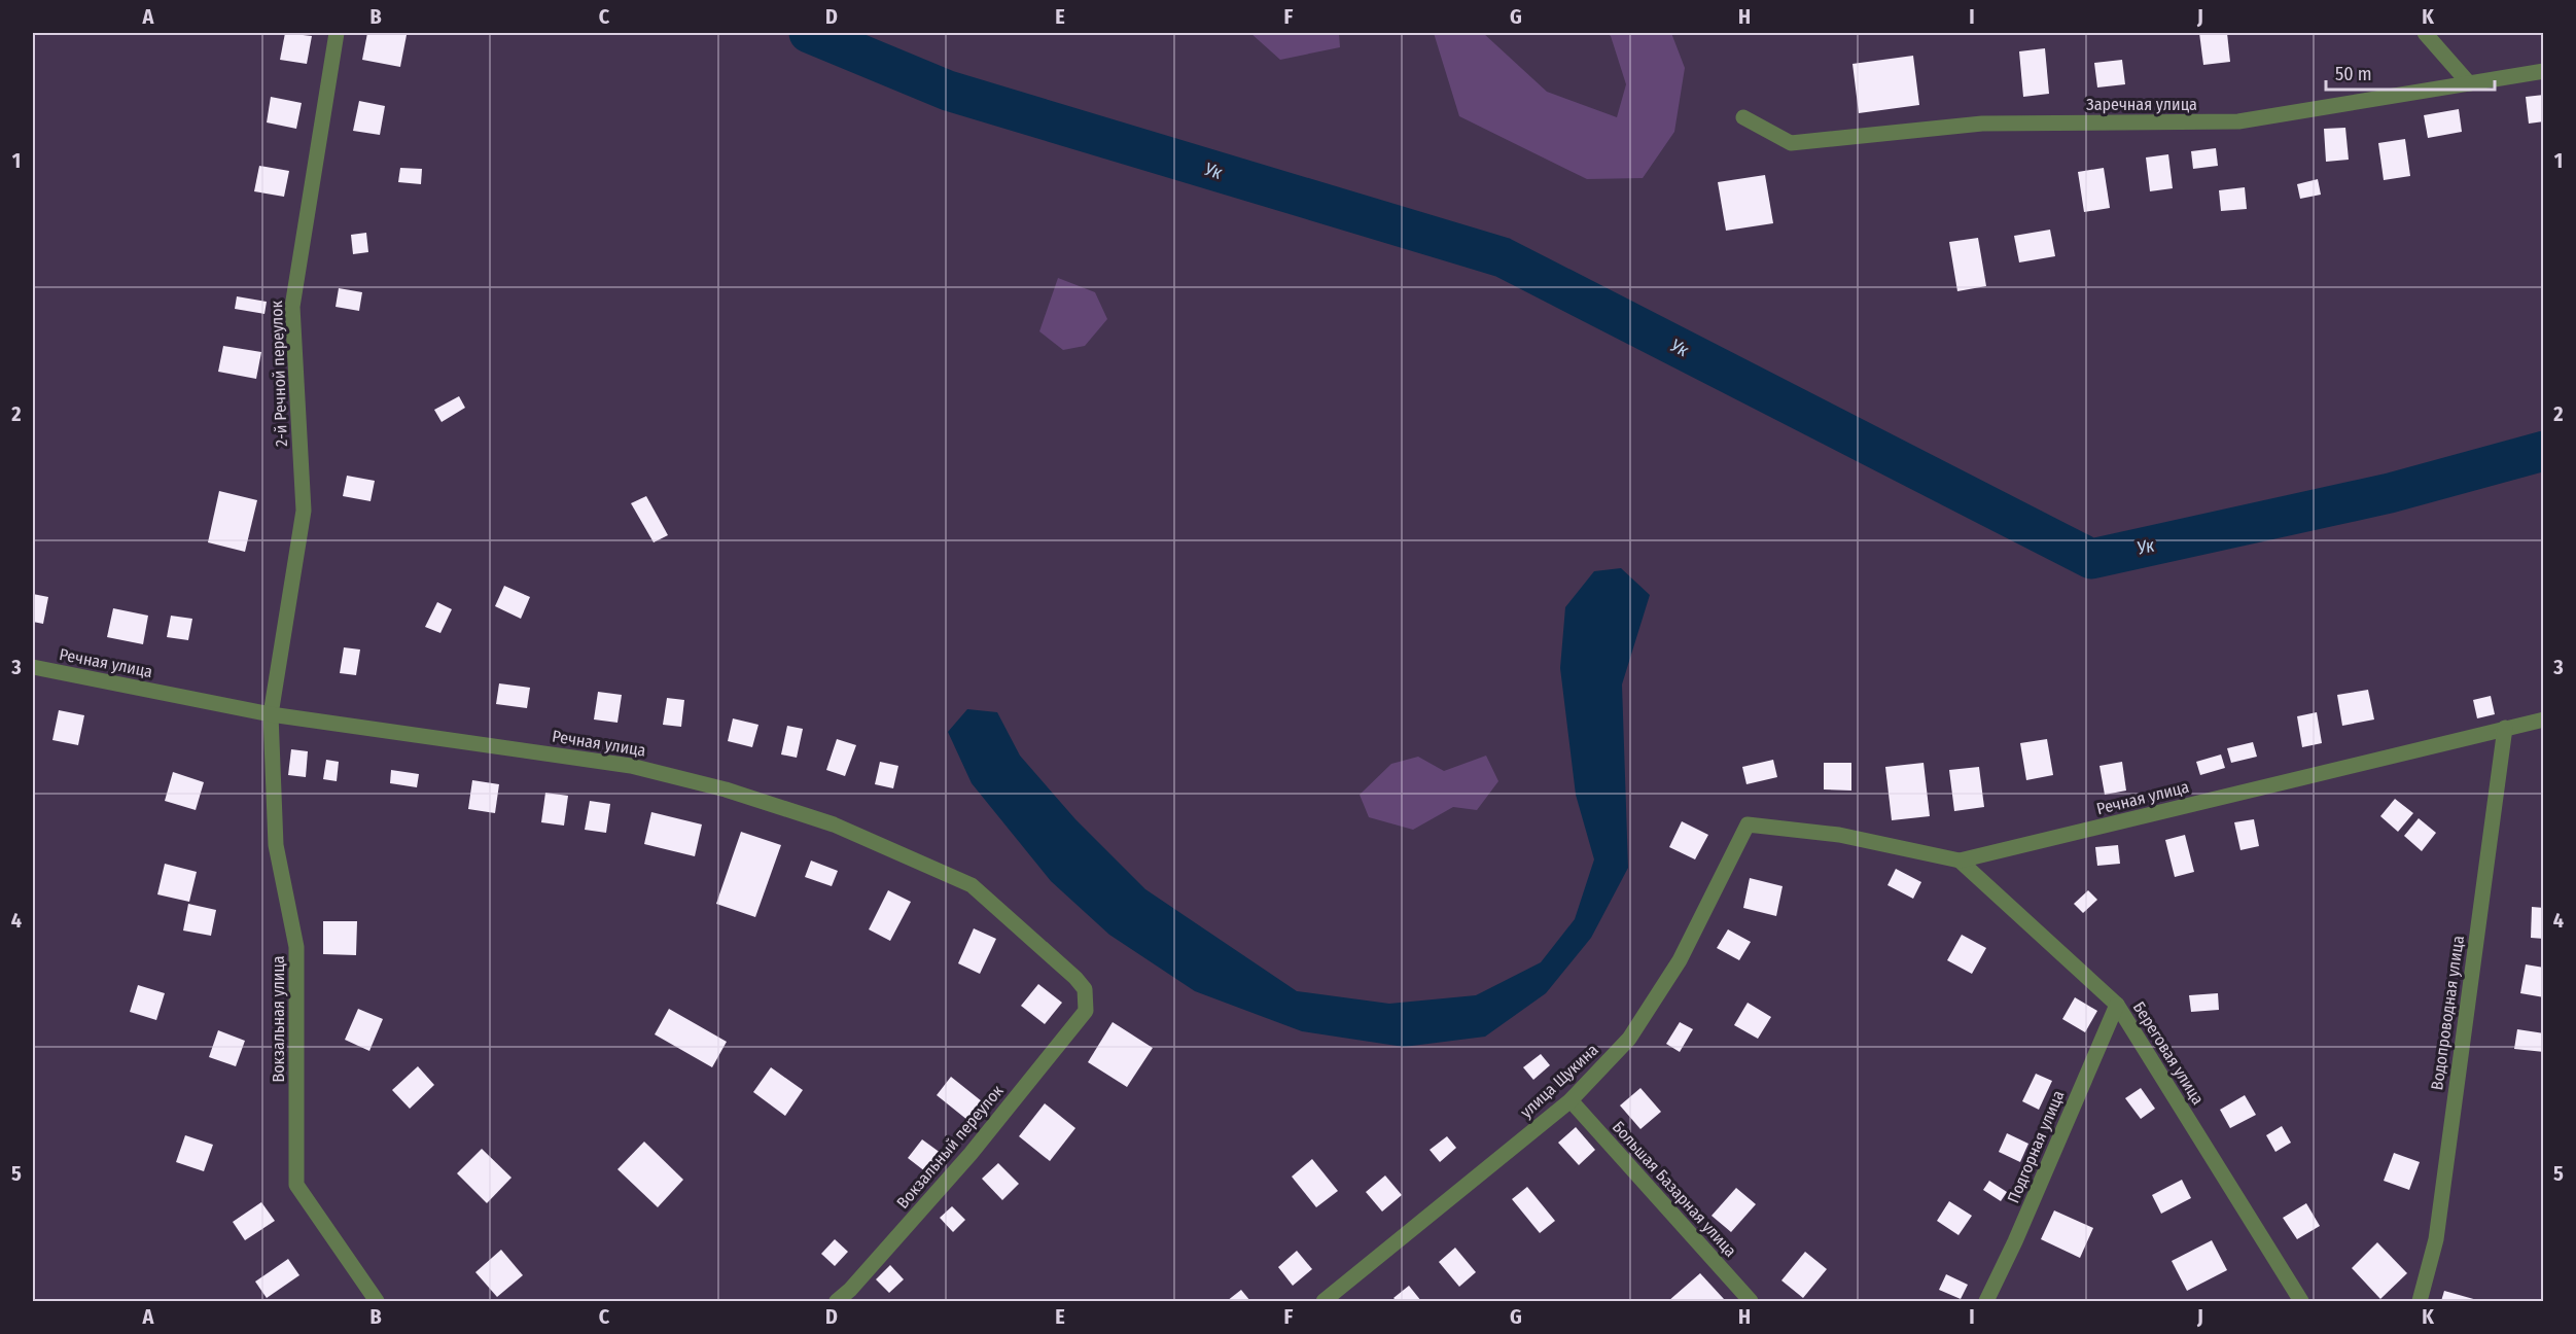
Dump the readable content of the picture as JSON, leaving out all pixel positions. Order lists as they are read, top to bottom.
{
  "streets": {
    "street": [
      "Заречная улица",
      "2-й Речной переулок",
      "Речная улица",
      "Водопроводная улица",
      "Вокзальная улица",
      "Береговая улица",
      "улица Щукина",
      "Вокзальный переулок",
      "Подгорная улица",
      "Большая Базарная улица"
    ]
  },
  "crossings": [
    ["2-й Речной переулок", "Речная улица"],
    ["2-й Речной переулок", "Вокзальная улица"],
    ["Речная улица", "Водопроводная улица"],
    ["Речная улица", "Вокзальная улица"],
    ["Речная улица", "Береговая улица"],
    ["Речная улица", "улица Щукина"],
    ["Речная улица", "Вокзальный переулок"],
    ["Береговая улица", "Подгорная улица"],
    ["улица Щукина", "Большая Базарная улица"]
  ],
  "water": ["Ук"],
  "scale_bar": "50 m",
  "grid": {
    "columns": [
      "A",
      "B",
      "C",
      "D",
      "E",
      "F",
      "G",
      "H",
      "I",
      "J",
      "K"
    ],
    "rows": [
      "1",
      "2",
      "3",
      "4",
      "5"
    ]
  }
}
